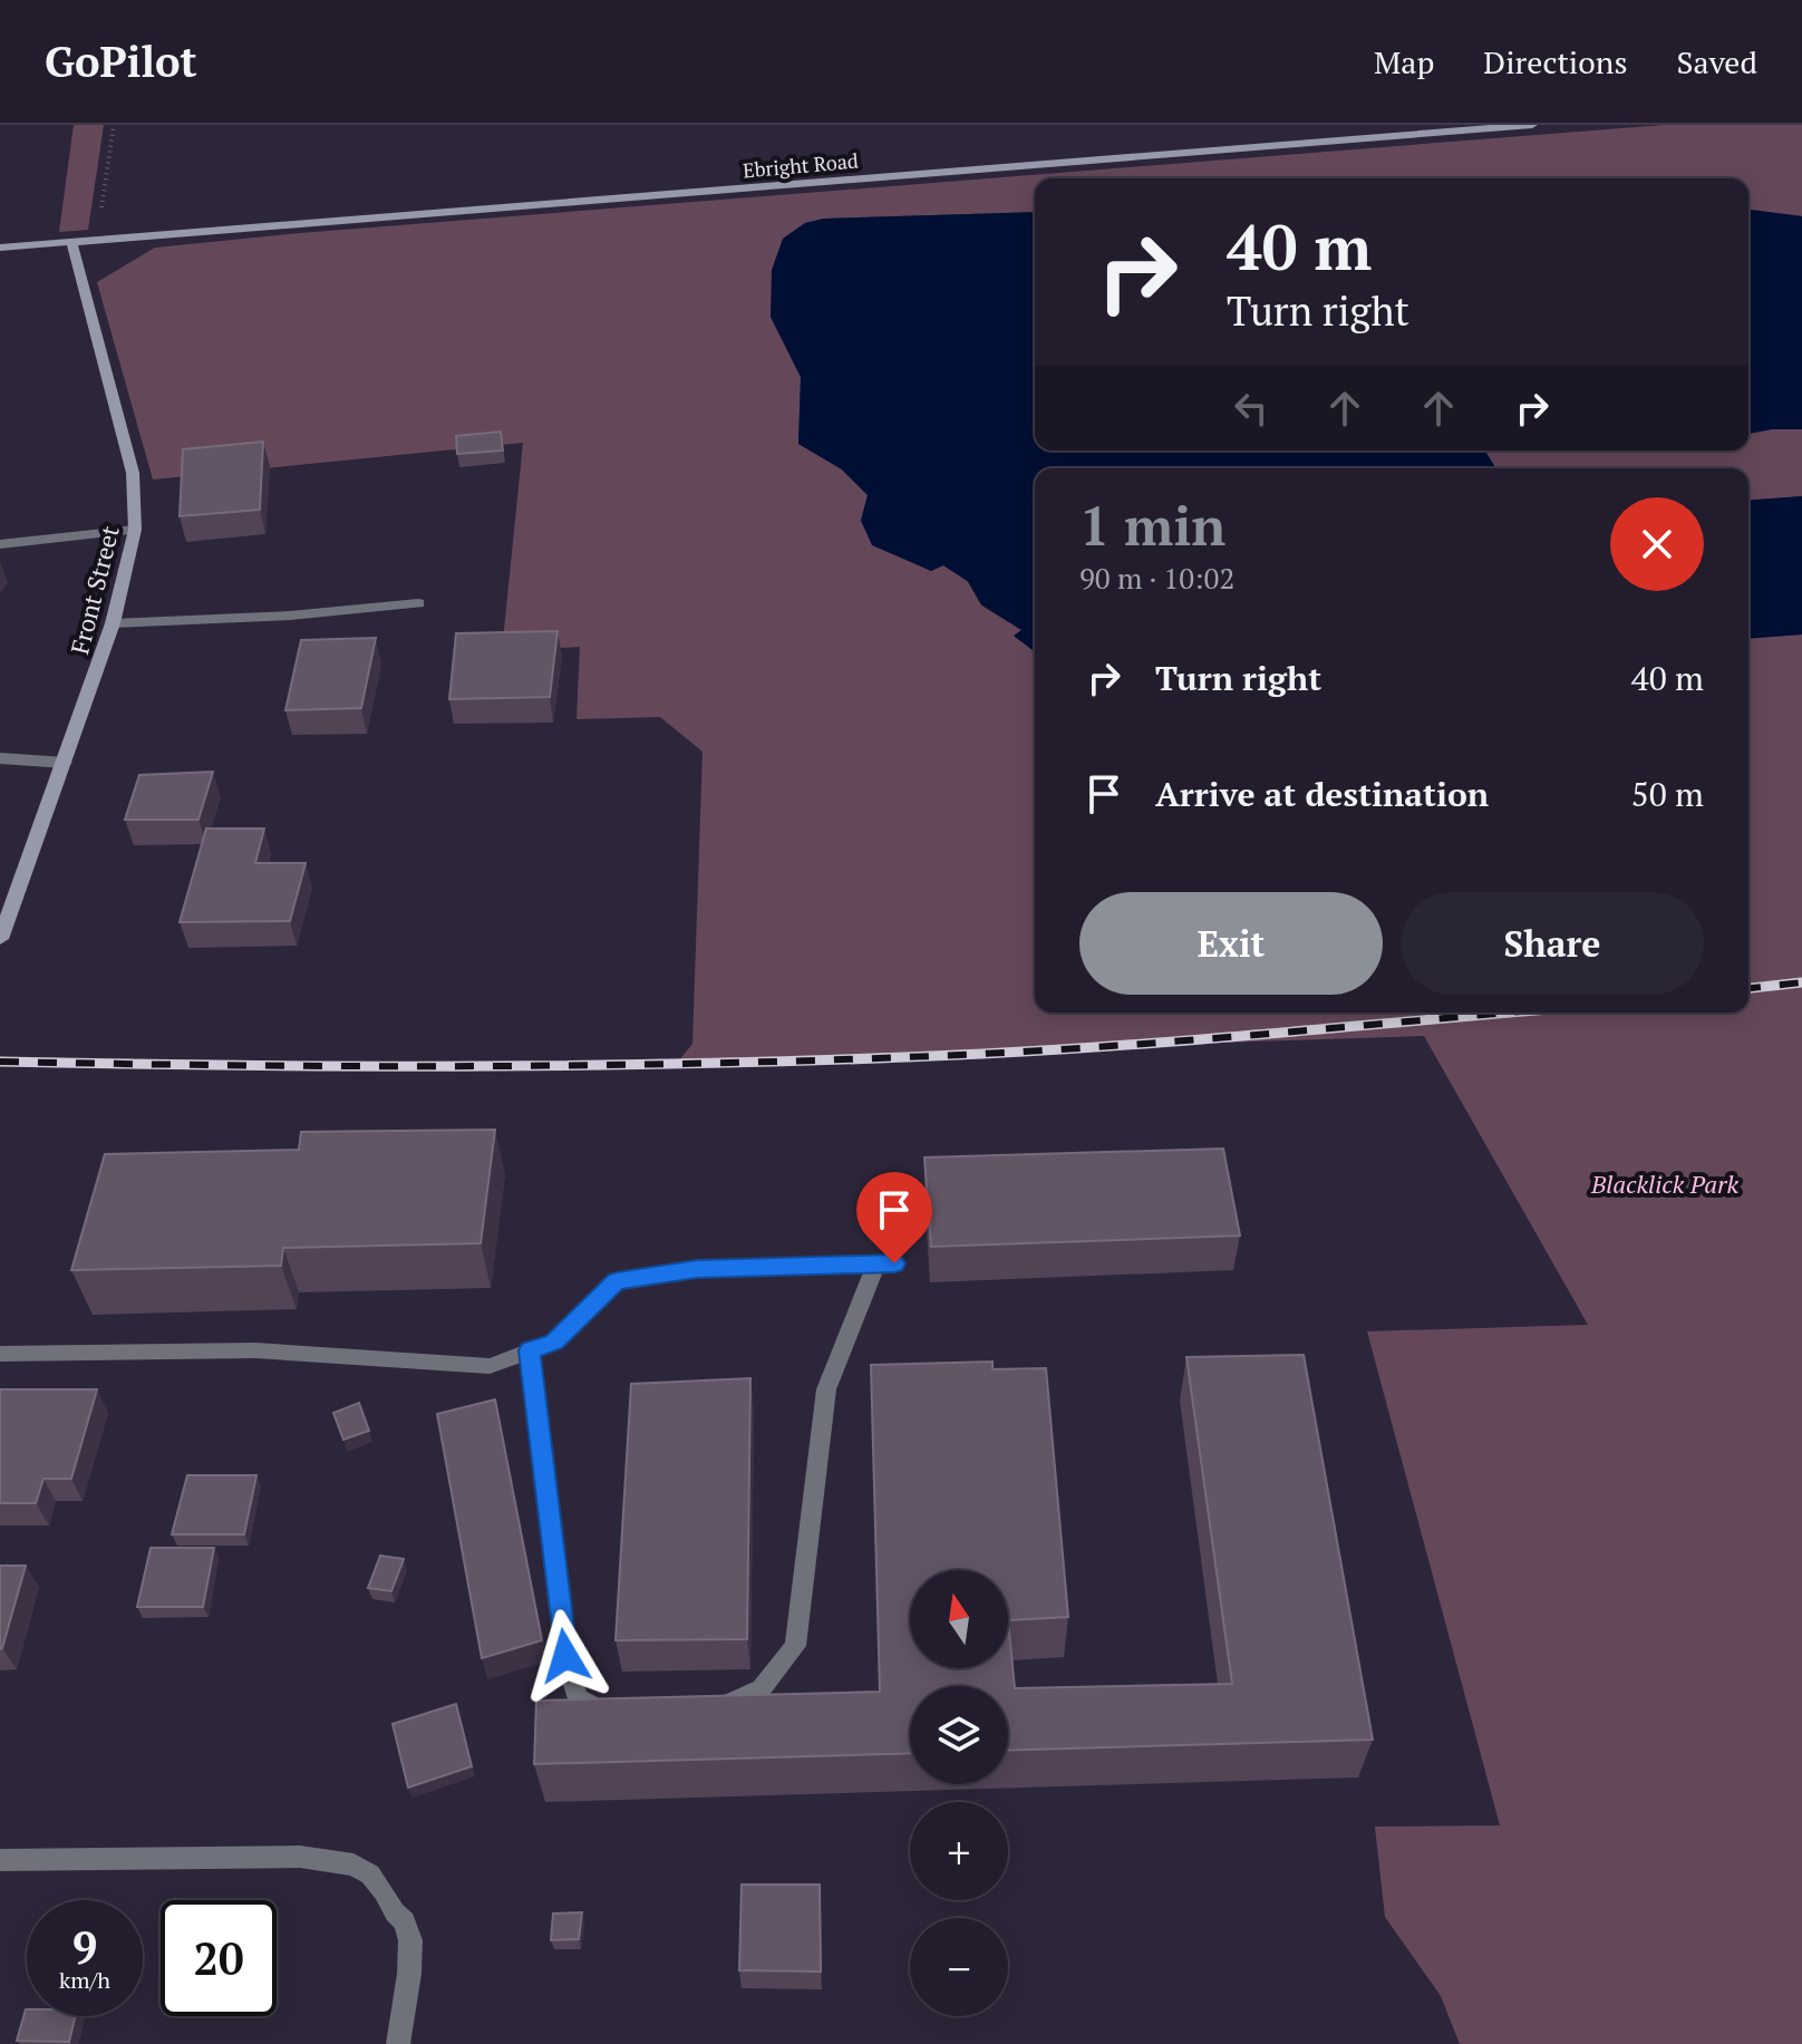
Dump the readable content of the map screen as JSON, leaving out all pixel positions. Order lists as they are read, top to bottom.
{
  "streets": {
    "street": ["Ebright Road", "Front Street"]
  },
  "crossings": [
    ["Ebright Road", "Front Street"]
  ],
  "parks": ["Blacklick Park"],
  "north": "top",
  "page": {
    "header": "GoPilot",
    "nav": ["Map", "Directions", "Saved"],
    "turn": ["40 m", "Turn right"],
    "heading": ["1 min", "90 m · 10:02"],
    "list": [
      {
        "name": "Turn right",
        "value": "40 m"
      },
      {
        "name": "Arrive at destination",
        "value": "50 m"
      }
    ],
    "buttons": ["Exit", "Share"],
    "map_buttons": ["+", "−"],
    "speed": "9 km/h",
    "limit": "20"
  }
}
